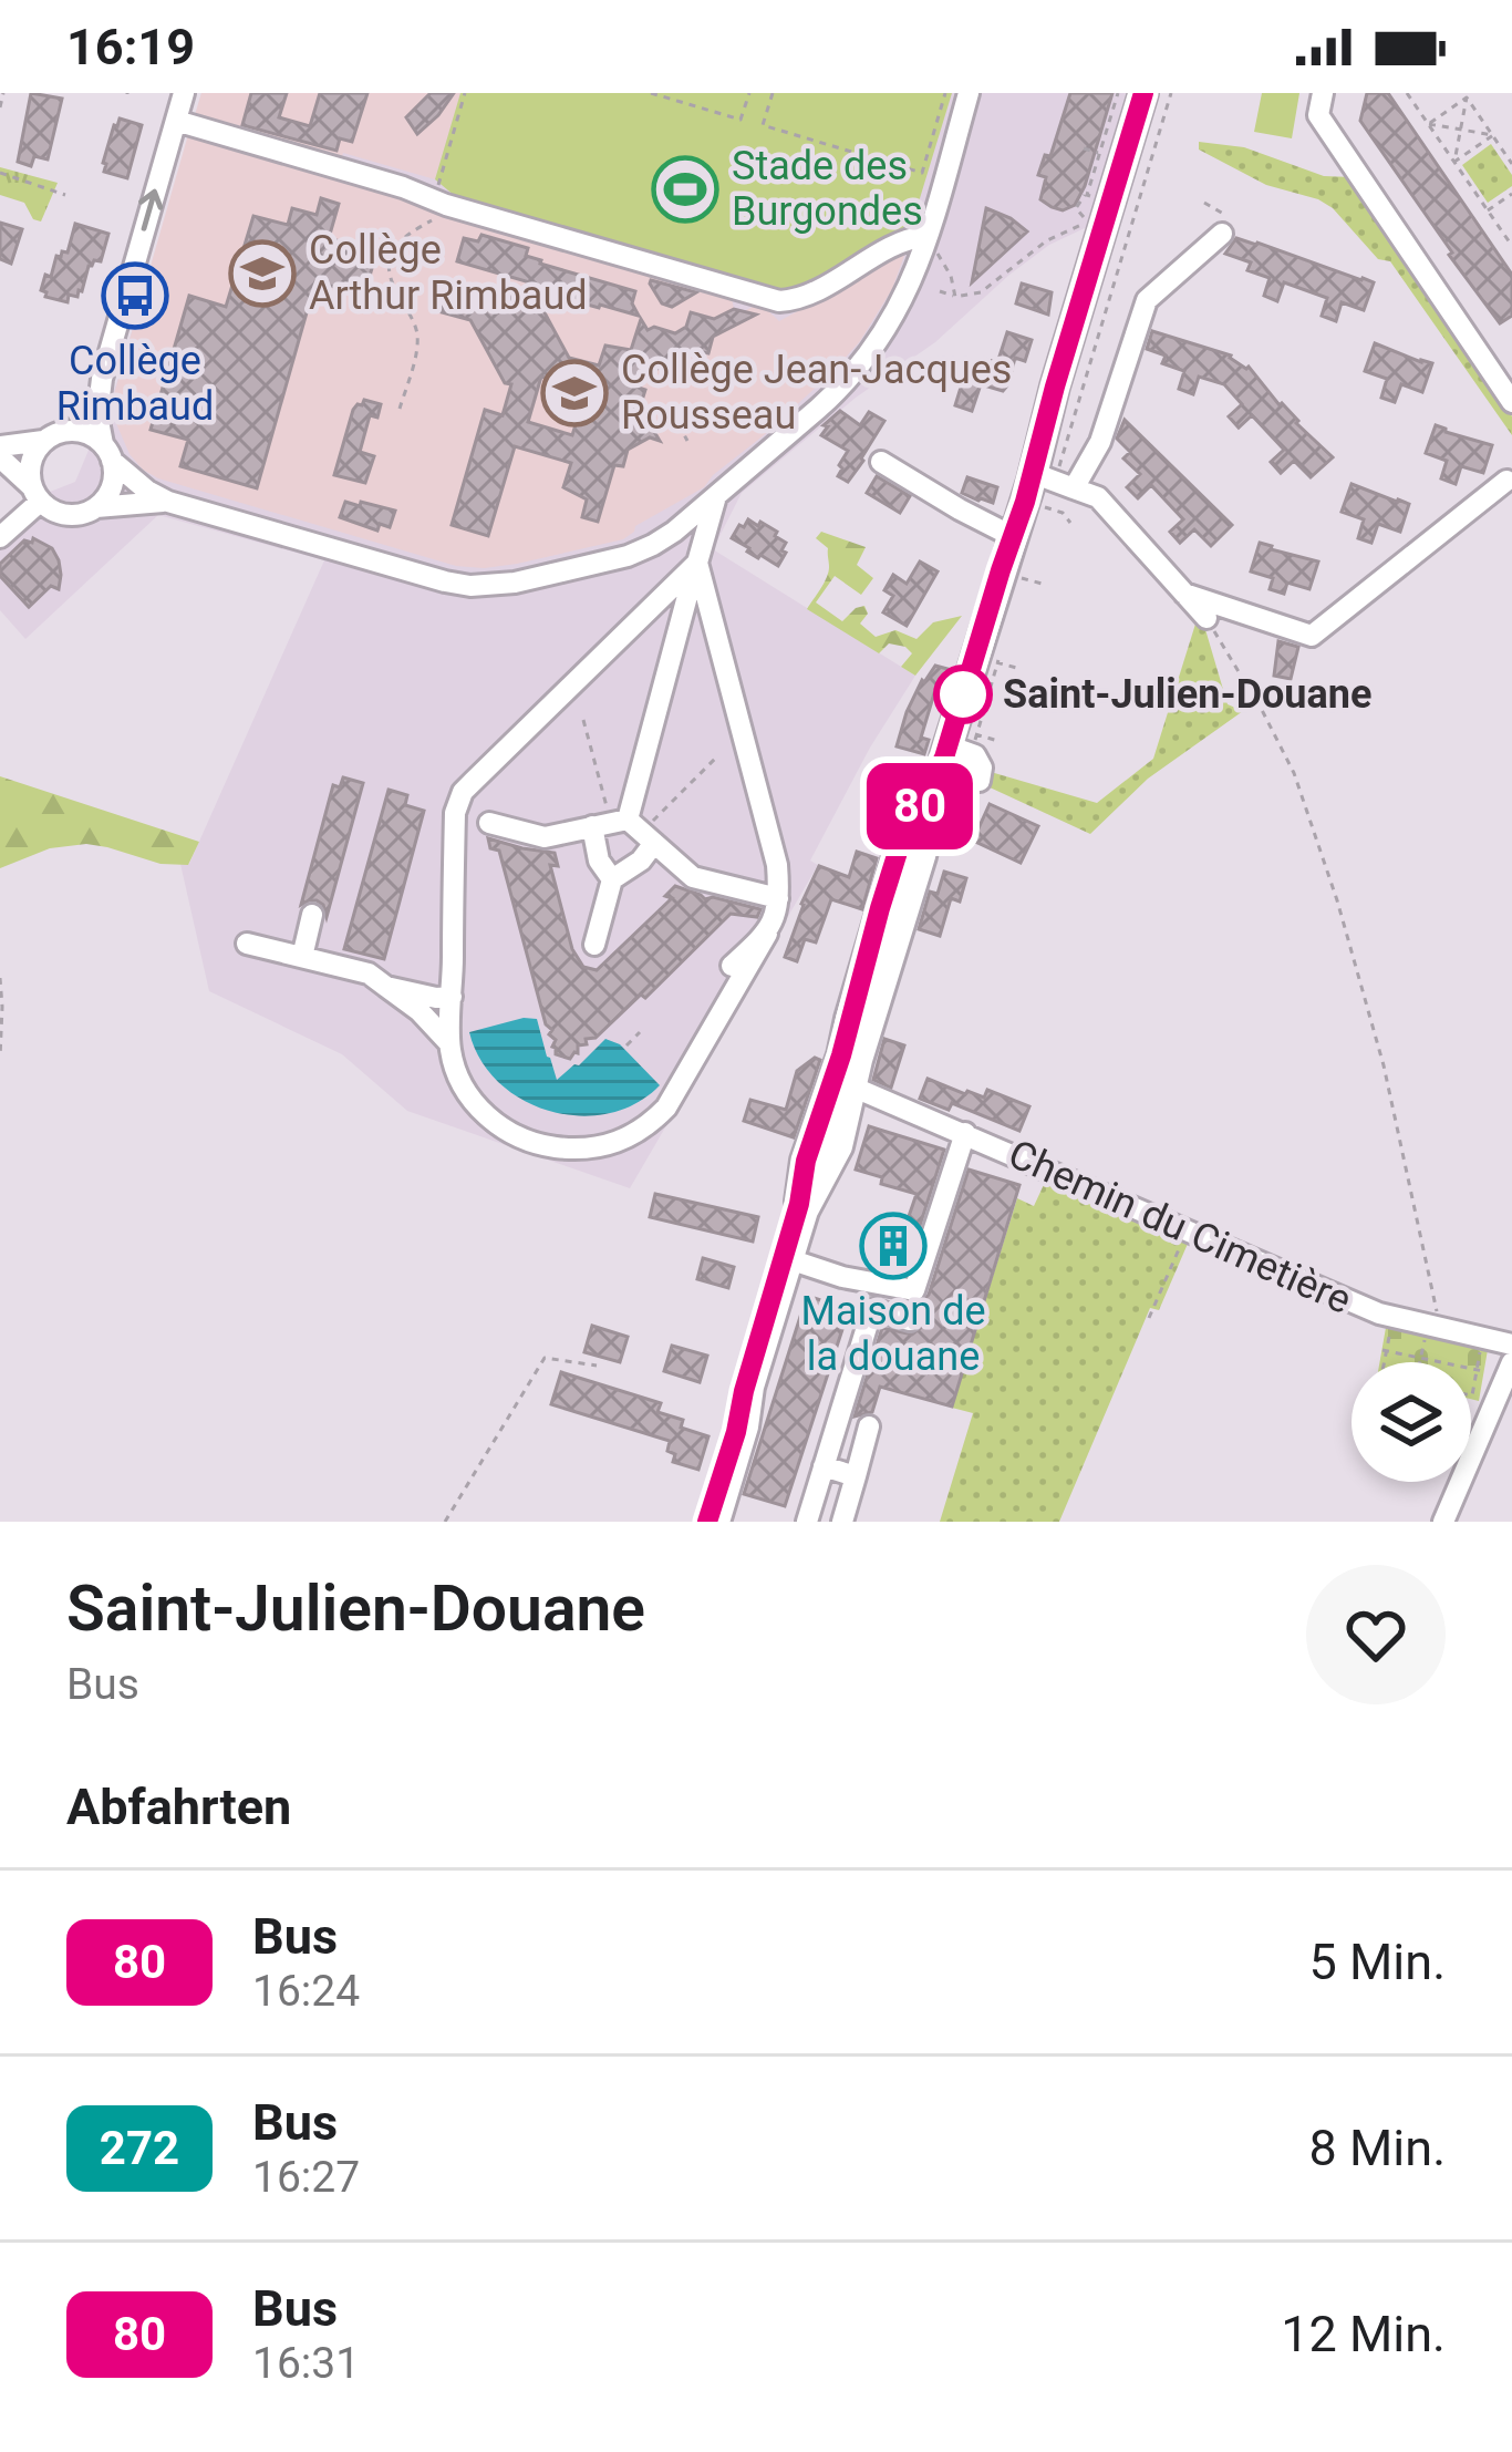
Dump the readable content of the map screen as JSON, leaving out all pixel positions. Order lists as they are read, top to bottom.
{
  "streets": {
    "street": ["Chemin du Cimetière"]
  },
  "places": {
    "sports": ["Stade des Burgondes"],
    "school or university": ["Collège Arthur Rimbaud", "Collège Jean-Jacques Rousseau"],
    "bus stop": ["Collège Rimbaud"],
    "other": ["Saint-Julien-Douane"],
    "building": ["Maison de la douane"]
  },
  "lines": ["bus line 80"],
  "page": {
    "status": "16:19",
    "on_map": "80",
    "heading": [
      ["Saint-Julien-Douane", "Bus"],
      "Abfahrten"
    ],
    "list": [
      {
        "mark": "80",
        "name": "Bus",
        "note": "16:24",
        "value": "5 Min."
      },
      {
        "mark": "272",
        "name": "Bus",
        "note": "16:27",
        "value": "8 Min."
      },
      {
        "mark": "80",
        "name": "Bus",
        "note": "16:31",
        "value": "12 Min."
      }
    ]
  }
}
